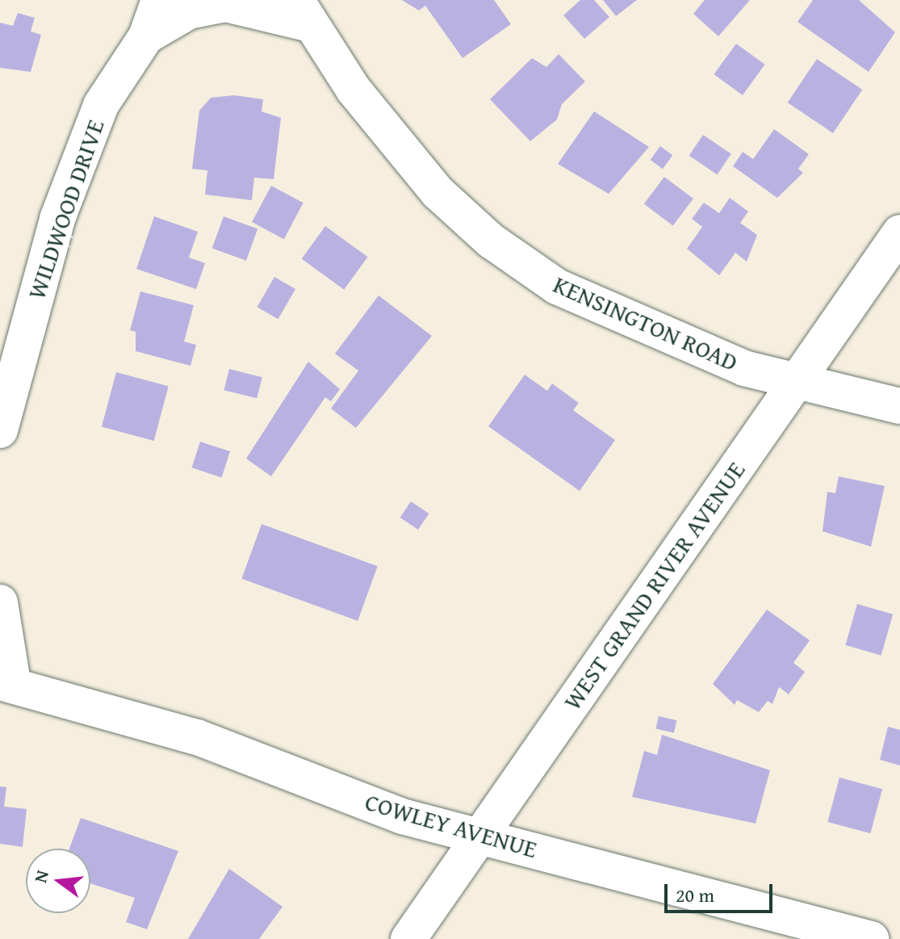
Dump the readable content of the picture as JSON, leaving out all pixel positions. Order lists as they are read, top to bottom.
{
  "streets": {
    "street": [
      "WILDWOOD DRIVE",
      "KENSINGTON ROAD",
      "WEST GRAND RIVER AVENUE",
      "COWLEY AVENUE"
    ]
  },
  "crossings": [
    ["WILDWOOD DRIVE", "KENSINGTON ROAD"],
    ["KENSINGTON ROAD", "WEST GRAND RIVER AVENUE"],
    ["WEST GRAND RIVER AVENUE", "COWLEY AVENUE"]
  ],
  "scale_bar": "20 m",
  "north": "left"
}
